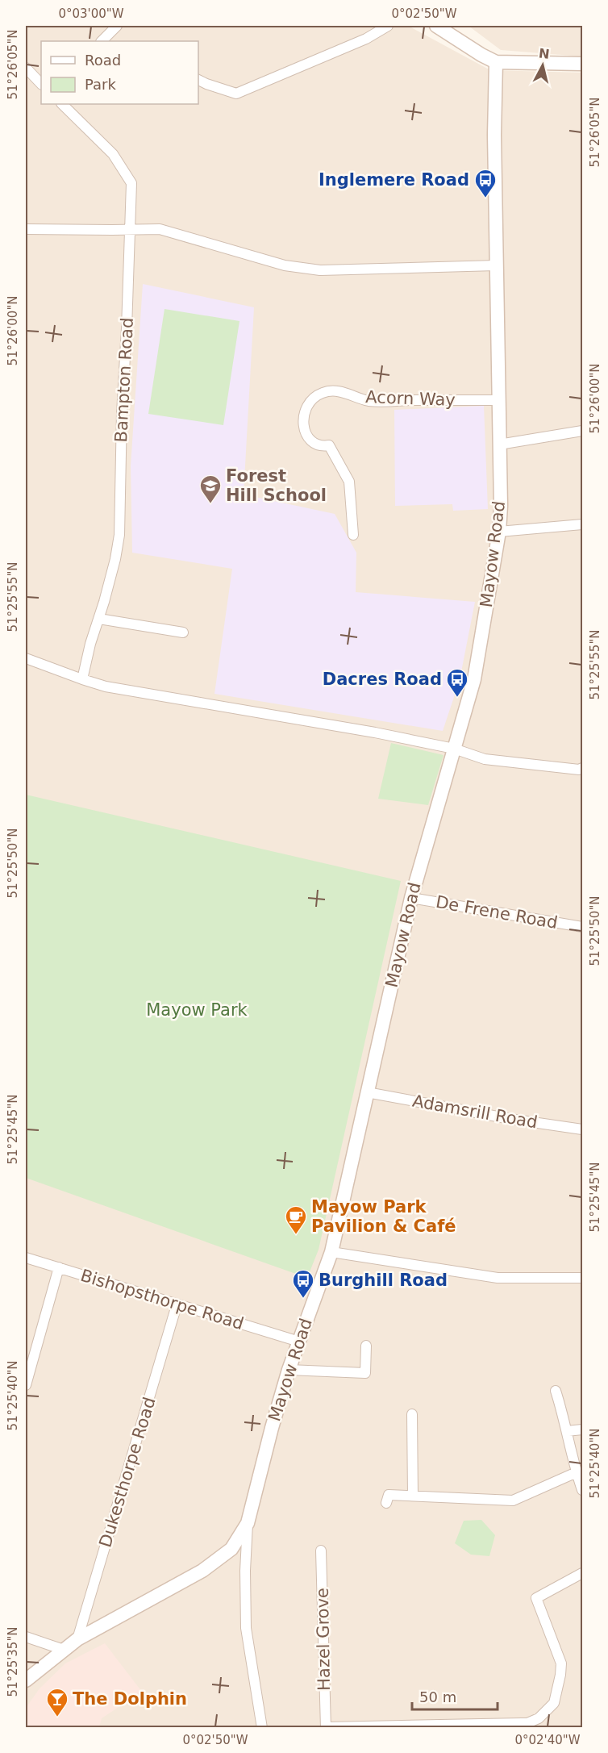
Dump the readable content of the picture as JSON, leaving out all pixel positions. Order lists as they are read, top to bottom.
{
  "streets": {
    "street": [
      "Bampton Road",
      "Acorn Way",
      "Mayow Road",
      "De Frene Road",
      "Adamsrill Road",
      "Bishopsthorpe Road",
      "Dukesthorpe Road",
      "Hazel Grove"
    ]
  },
  "crossings": [
    ["Acorn Way", "Mayow Road"],
    ["Mayow Road", "De Frene Road"],
    ["Mayow Road", "Adamsrill Road"],
    ["Mayow Road", "Bishopsthorpe Road"],
    ["Mayow Road", "Dukesthorpe Road"],
    ["Bishopsthorpe Road", "Dukesthorpe Road"]
  ],
  "parks": ["Mayow Park"],
  "places": {
    "bus stop": ["Inglemere Road", "Dacres Road", "Burghill Road"],
    "school or university": ["Forest Hill School"],
    "cafe": ["Mayow Park Pavilion & Café"],
    "bar": ["The Dolphin"]
  },
  "legend": ["Road", "Park"],
  "scale_bar": "50 m",
  "north": "top",
  "coordinates": [
    "0°03'00\"W",
    "0°02'50\"W",
    "51°26'05\"N",
    "51°26'00\"N",
    "51°25'55\"N",
    "51°25'50\"N",
    "51°25'45\"N",
    "51°25'40\"N",
    "51°25'35\"N",
    "0°02'40\"W"
  ]
}
